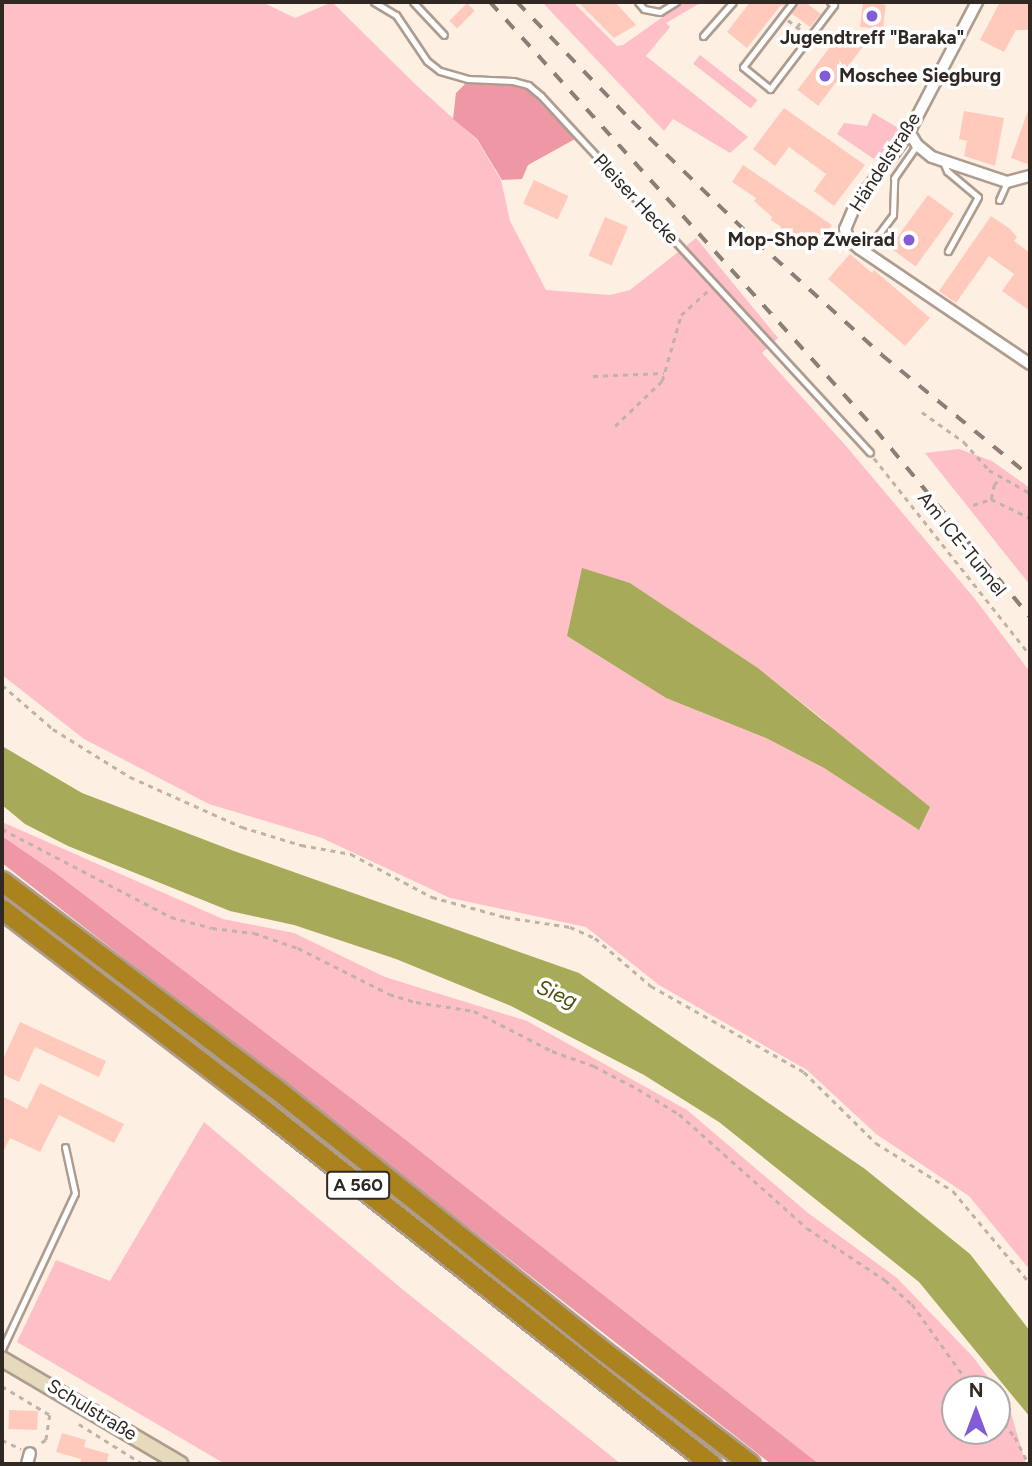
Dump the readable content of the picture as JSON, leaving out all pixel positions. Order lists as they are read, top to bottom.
{
  "streets": {
    "highway": ["A 560"],
    "street": ["Händelstraße", "Schulstraße"],
    "lane": ["Pleiser Hecke"],
    "path": ["Am ICE-Tunnel"]
  },
  "crossings": [
    ["Pleiser Hecke", "Am ICE-Tunnel"]
  ],
  "water": ["Sieg"],
  "places": ["Jugendtreff \"Baraka\"", "Moschee Siegburg", "Mop-Shop Zweirad"],
  "north": "top"
}
